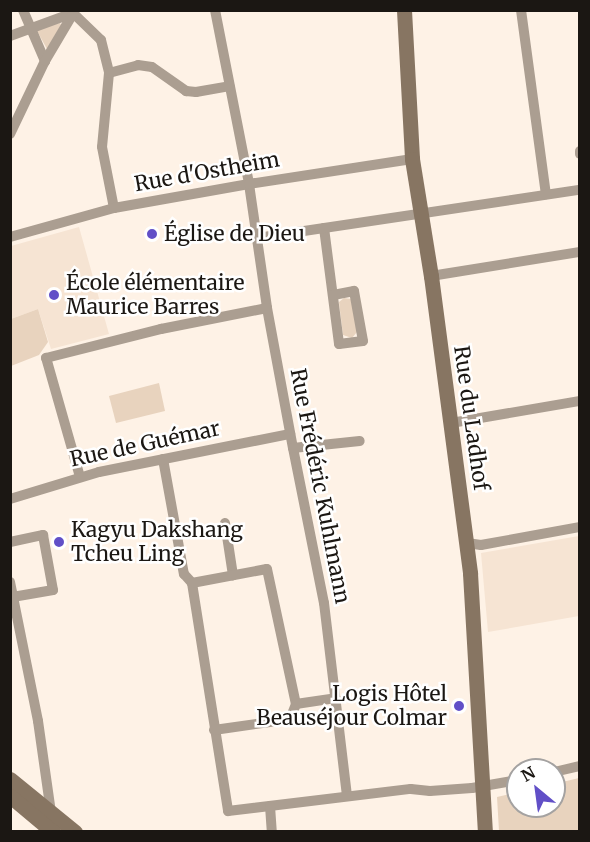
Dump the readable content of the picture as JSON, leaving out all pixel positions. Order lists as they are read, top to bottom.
{
  "streets": {
    "main road": ["Rue du Ladhof"],
    "street": ["Rue d'Ostheim", "Rue de Guémar", "Rue Frédéric Kuhlmann"]
  },
  "crossings": [
    ["Rue d'Ostheim", "Rue du Ladhof"],
    ["Rue d'Ostheim", "Rue Frédéric Kuhlmann"],
    ["Rue de Guémar", "Rue Frédéric Kuhlmann"]
  ],
  "places": [
    "Église de Dieu",
    "École élémentaire Maurice Barres",
    "Kagyu Dakshang Tcheu Ling",
    "Logis Hôtel Beauséjour Colmar"
  ],
  "north": "top left"
}
